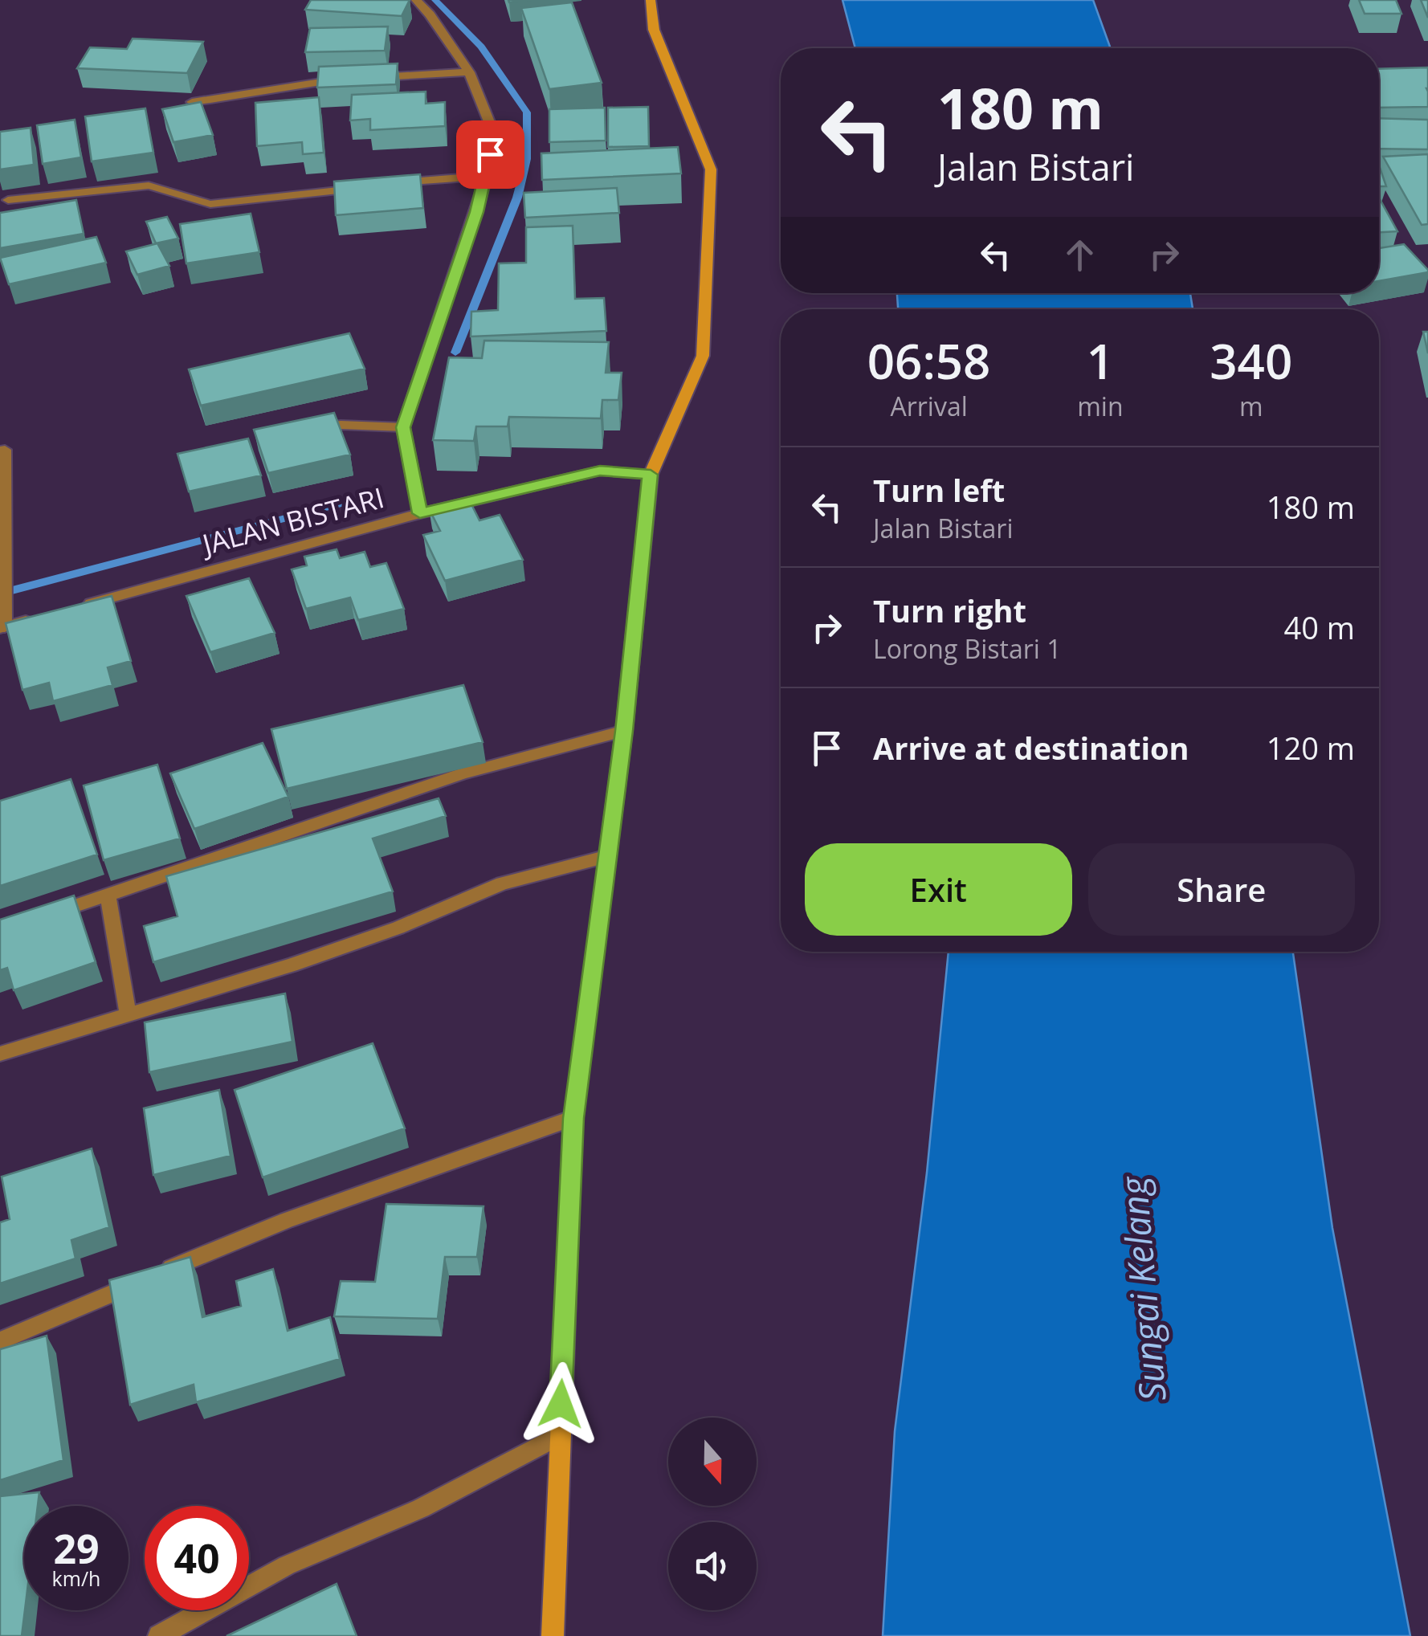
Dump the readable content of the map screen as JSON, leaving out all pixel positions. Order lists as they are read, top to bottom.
{
  "streets": {
    "street": ["JALAN BISTARI"]
  },
  "water": ["Sungai Kelang"],
  "north": "bottom",
  "page": {
    "turn": ["180 m", "Jalan Bistari"],
    "eta": [
      "06:58",
      "Arrival",
      "1",
      "min",
      "340",
      "m"
    ],
    "list": [
      {
        "name": "Turn left",
        "note": "Jalan Bistari",
        "value": "180 m"
      },
      {
        "name": "Turn right",
        "note": "Lorong Bistari 1",
        "value": "40 m"
      },
      {
        "name": "Arrive at destination",
        "value": "120 m"
      }
    ],
    "buttons": ["Exit", "Share"],
    "speed": "29 km/h",
    "limit": "40"
  }
}
